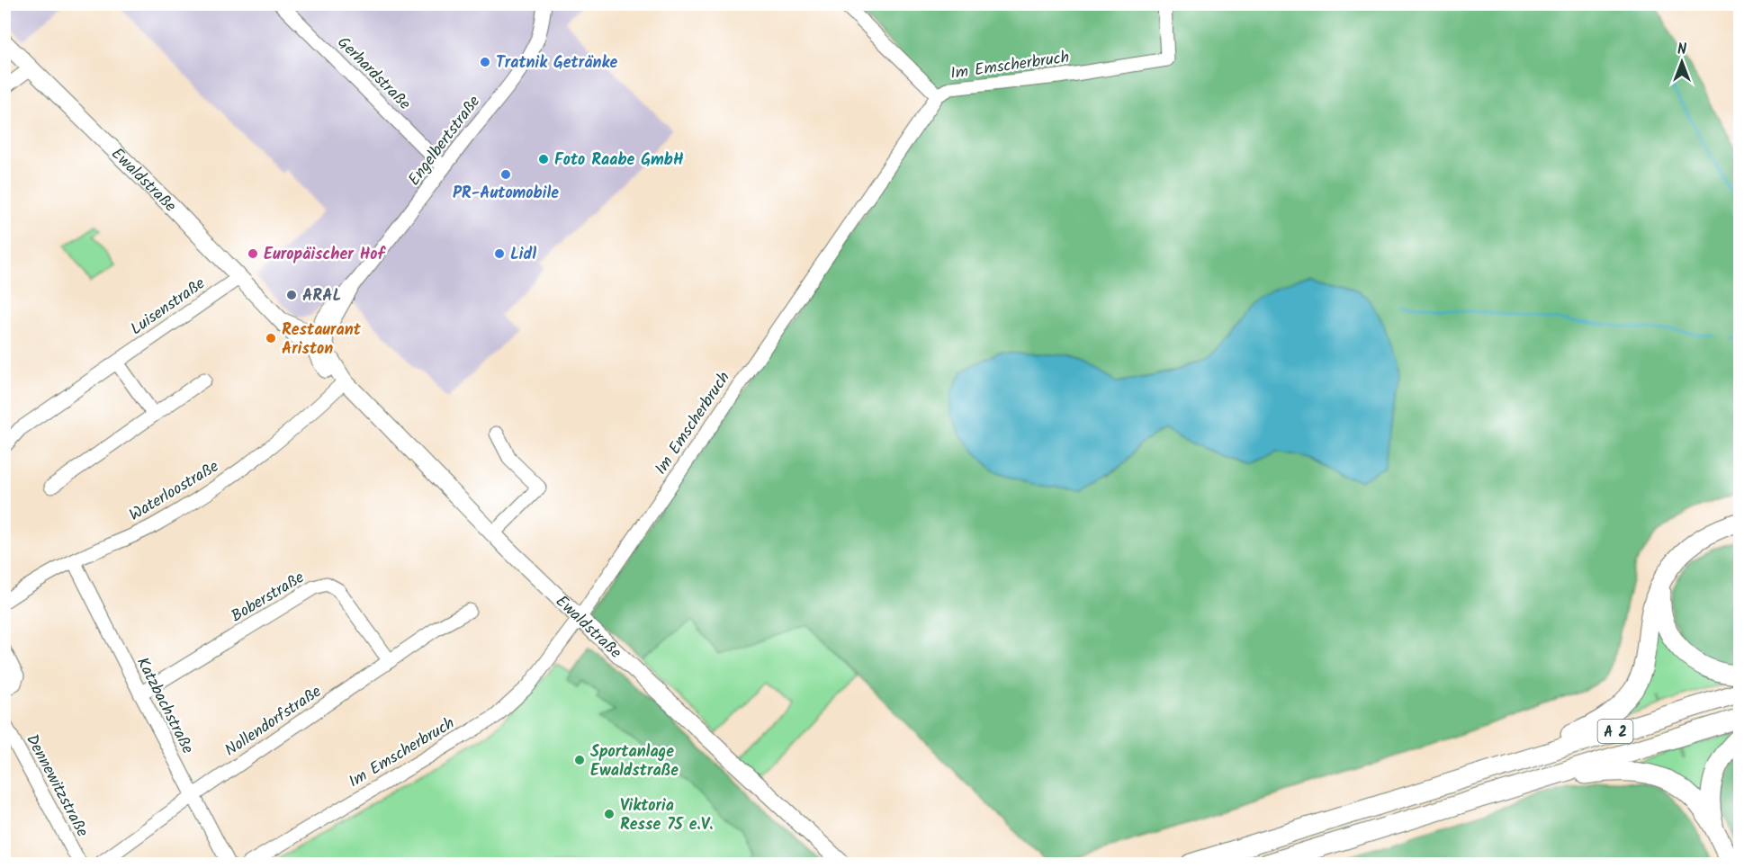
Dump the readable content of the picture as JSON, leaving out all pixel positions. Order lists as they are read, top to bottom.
{
  "streets": {
    "highway": ["A 2"],
    "main road": ["Ewaldstraße"],
    "street": [
      "Im Emscherbruch",
      "Gerhardstraße",
      "Engelbertstraße",
      "Luisenstraße",
      "Waterloostraße",
      "Boberstraße",
      "Katzbachstraße",
      "Nollendorfstraße",
      "Dennewitzstraße"
    ]
  },
  "crossings": [
    ["Im Emscherbruch", "Ewaldstraße"],
    ["Gerhardstraße", "Engelbertstraße"],
    ["Engelbertstraße", "Ewaldstraße"],
    ["Ewaldstraße", "Luisenstraße"],
    ["Ewaldstraße", "Waterloostraße"],
    ["Waterloostraße", "Katzbachstraße"],
    ["Boberstraße", "Katzbachstraße"],
    ["Boberstraße", "Nollendorfstraße"],
    ["Katzbachstraße", "Nollendorfstraße"]
  ],
  "places": [
    "Tratnik Getränke",
    "Foto Raabe GmbH",
    "PR-Automobile",
    "Europäischer Hof",
    "Lidl",
    "ARAL",
    "Restaurant Ariston",
    "Sportanlage Ewaldstraße",
    "Viktoria Resse 75 e.V."
  ],
  "north": "top"
}
